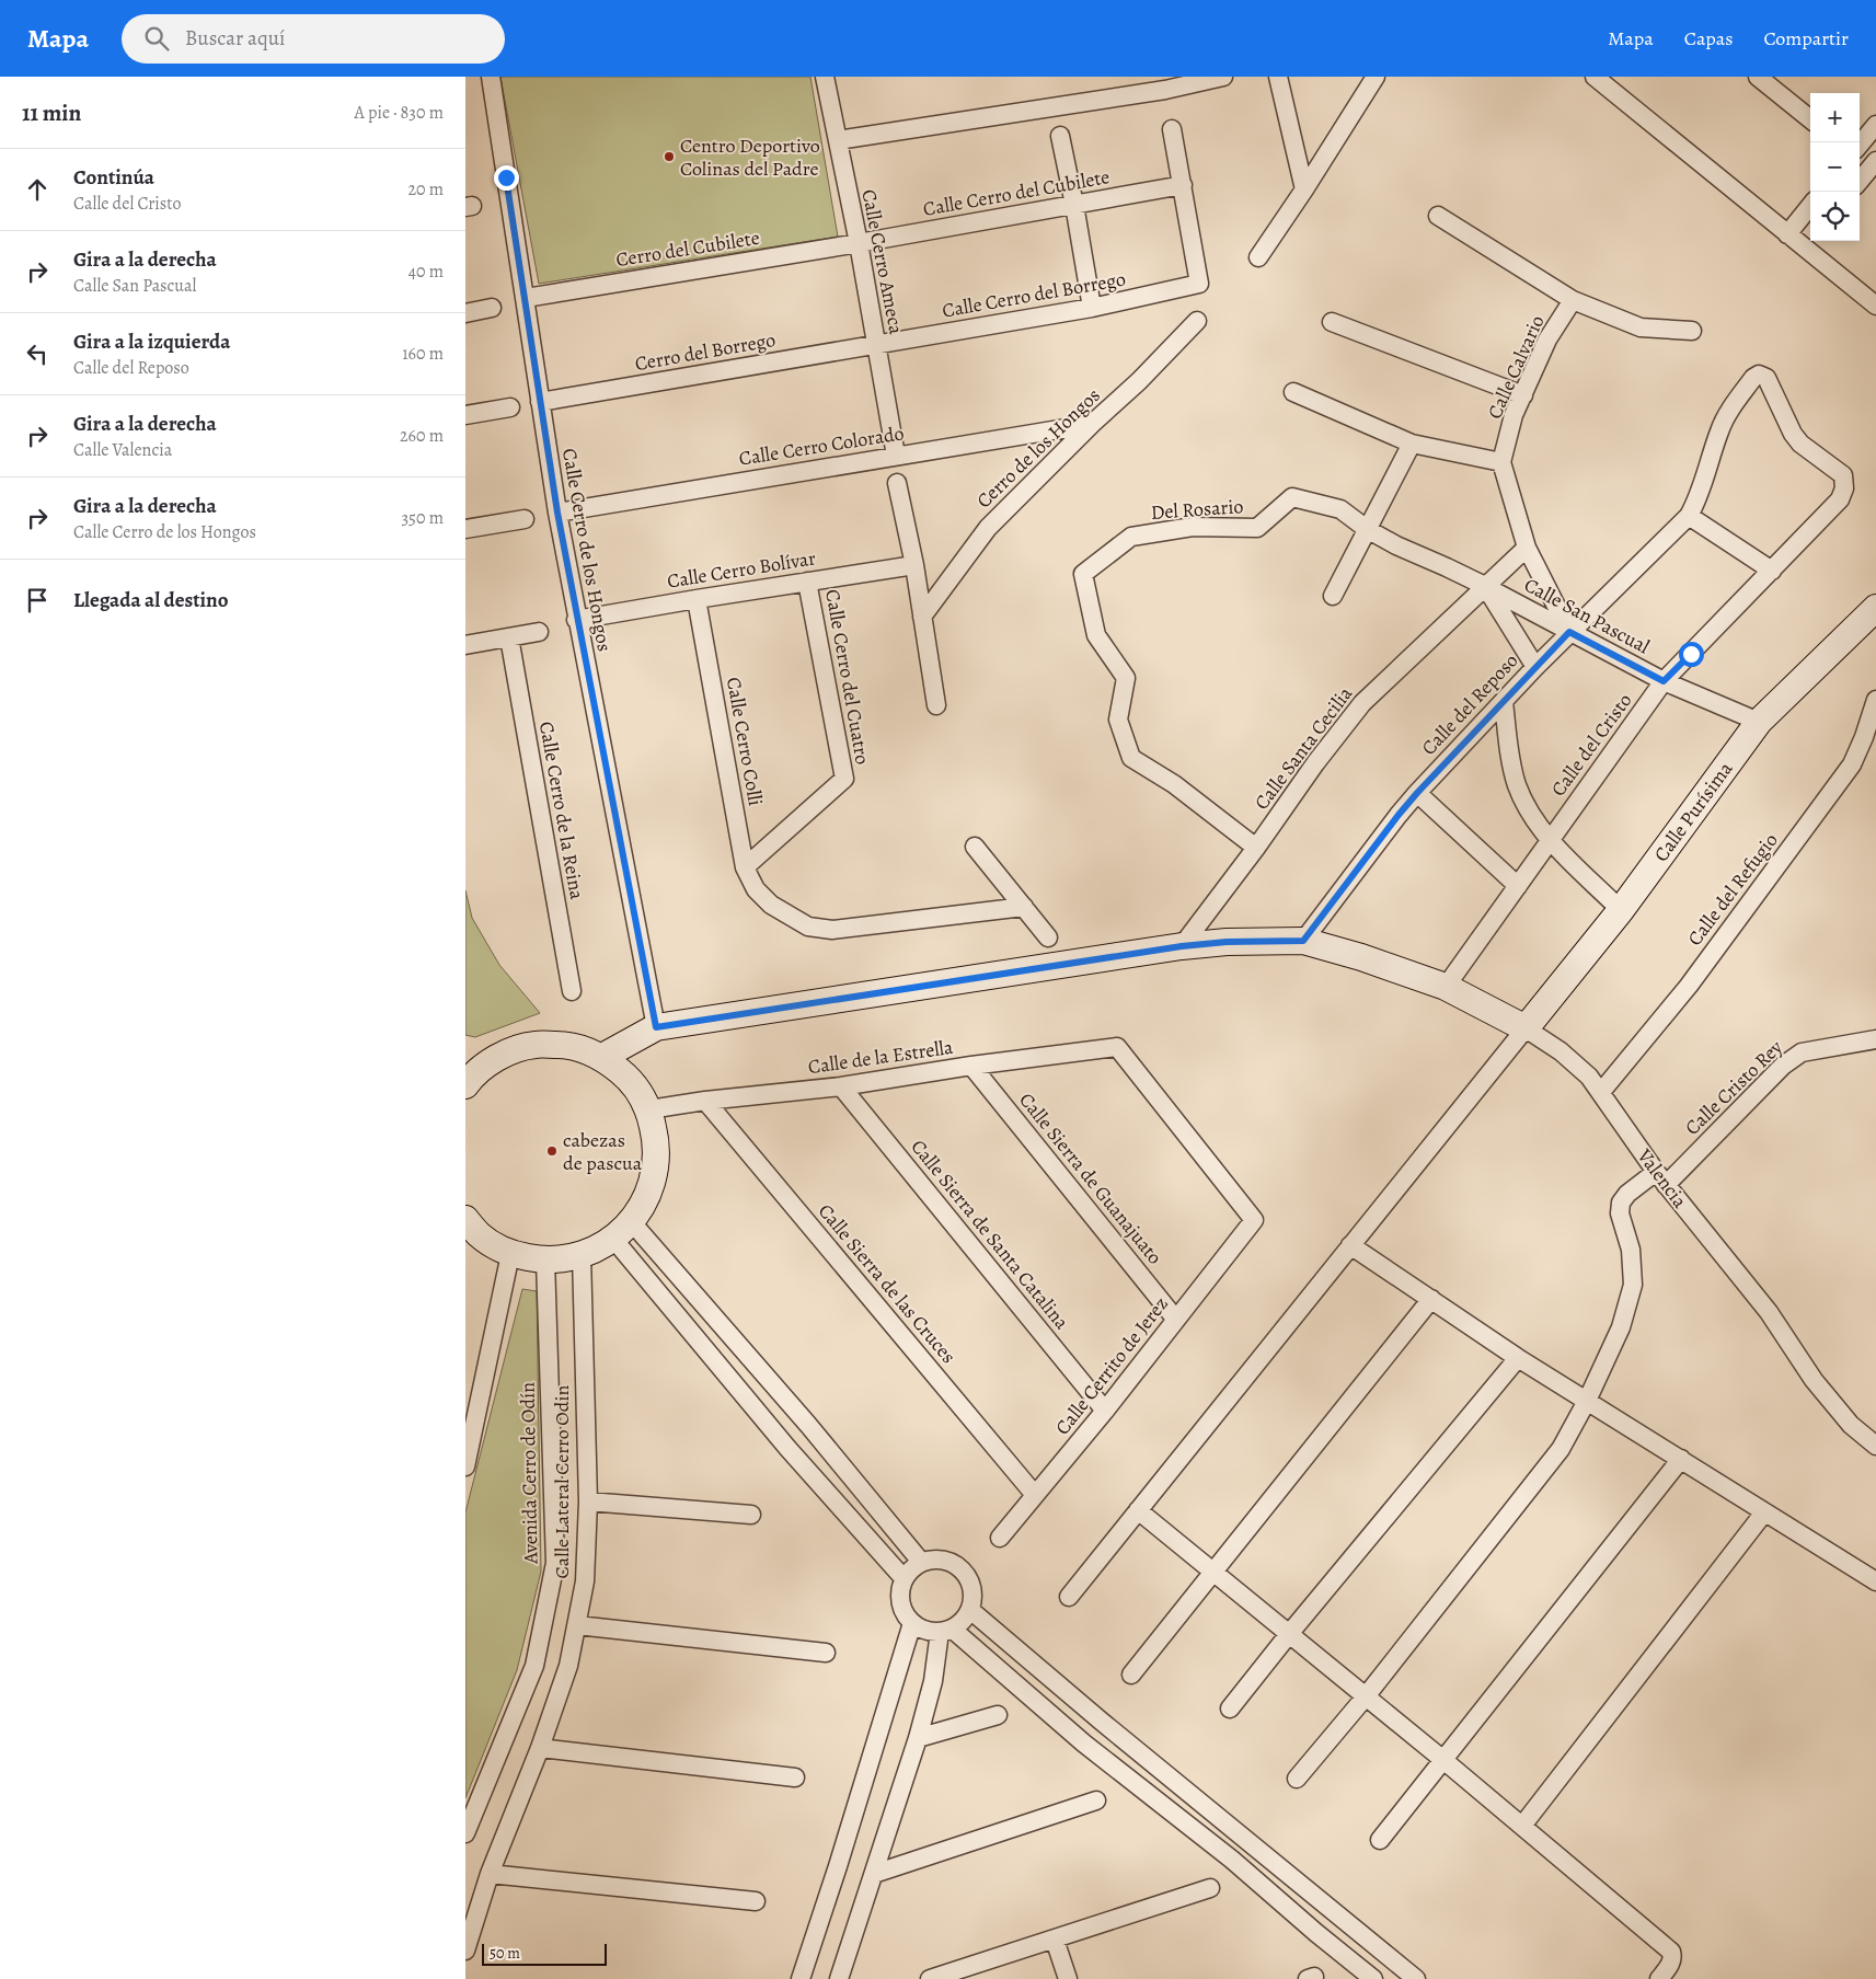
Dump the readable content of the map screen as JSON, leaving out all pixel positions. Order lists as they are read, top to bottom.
{
  "streets": {
    "street": [
      "Calle Cerro del Cubilete",
      "Cerro del Cubilete",
      "Calle Cerro Ameca",
      "Calle Cerro del Borrego",
      "Cerro del Borrego",
      "Calle Calvario",
      "Calle Cerro Colorado",
      "Cerro de los Hongos",
      "Del Rosario",
      "Calle Cerro de los Hongos",
      "Calle Cerro Bolívar",
      "Calle San Pascual",
      "Calle Cerro del Cuatro",
      "Calle del Reposo",
      "Calle Cerro Colli",
      "Calle del Cristo",
      "Calle Santa Cecilia",
      "Calle Cerro de la Reina",
      "Calle Purísima",
      "Calle del Refugio",
      "Calle de la Estrella",
      "Calle Cristo Rey",
      "Calle Sierra de Guanajuato",
      "Valencia",
      "Calle Sierra de Santa Catalina",
      "Calle Sierra de las Cruces",
      "Calle Cerrito de Jerez",
      "Avenida Cerro de Odín",
      "Calle Lateral Cerro Odin"
    ]
  },
  "crossings": [
    ["Calle Cerro del Cubilete", "Cerro del Cubilete"],
    ["Calle Cerro del Cubilete", "Calle Cerro Ameca"],
    ["Calle Cerro del Cubilete", "Calle Cerro del Borrego"],
    ["Cerro del Cubilete", "Calle Cerro Ameca"],
    ["Cerro del Cubilete", "Calle Cerro de los Hongos"],
    ["Calle Cerro Ameca", "Calle Cerro del Borrego"],
    ["Calle Cerro Ameca", "Cerro del Borrego"],
    ["Calle Cerro Ameca", "Calle Cerro Colorado"],
    ["Calle Cerro del Borrego", "Cerro del Borrego"],
    ["Cerro del Borrego", "Calle Cerro de los Hongos"],
    ["Calle Cerro Colorado", "Cerro de los Hongos"],
    ["Calle Cerro Colorado", "Calle Cerro de los Hongos"],
    ["Del Rosario", "Calle San Pascual"],
    ["Del Rosario", "Calle Santa Cecilia"],
    ["Calle Cerro de los Hongos", "Calle Cerro Bolívar"],
    ["Calle Cerro de los Hongos", "Valencia"],
    ["Calle Cerro Bolívar", "Calle Cerro del Cuatro"],
    ["Calle Cerro Bolívar", "Calle Cerro Colli"],
    ["Calle San Pascual", "Calle del Reposo"],
    ["Calle San Pascual", "Calle del Cristo"],
    ["Calle San Pascual", "Calle Santa Cecilia"],
    ["Calle San Pascual", "Calle Purísima"],
    ["Calle Cerro del Cuatro", "Calle Cerro Colli"],
    ["Calle del Reposo", "Calle del Cristo"],
    ["Calle del Reposo", "Valencia"],
    ["Calle del Cristo", "Valencia"],
    ["Calle Santa Cecilia", "Valencia"],
    ["Calle Purísima", "Valencia"],
    ["Calle del Refugio", "Valencia"],
    ["Calle de la Estrella", "Calle Sierra de Guanajuato"],
    ["Calle de la Estrella", "Calle Sierra de Santa Catalina"],
    ["Calle de la Estrella", "Calle Sierra de las Cruces"],
    ["Calle de la Estrella", "Calle Cerrito de Jerez"],
    ["Calle Cristo Rey", "Valencia"],
    ["Calle Sierra de Guanajuato", "Calle Cerrito de Jerez"],
    ["Calle Sierra de Santa Catalina", "Calle Cerrito de Jerez"],
    ["Calle Sierra de las Cruces", "Calle Cerrito de Jerez"]
  ],
  "places": ["Centro Deportivo Colinas del Padre", "cabezas de pascua"],
  "scale_bar": "50 m",
  "page": {
    "header": "Mapa",
    "search": "Buscar aquí",
    "nav": ["Mapa", "Capas", "Compartir"],
    "heading": ["11 min", "A pie · 830 m"],
    "map_buttons": ["+", "−"],
    "list": [
      ["Continúa", "Calle del Cristo", "20 m"],
      ["Gira a la derecha", "Calle San Pascual", "40 m"],
      ["Gira a la izquierda", "Calle del Reposo", "160 m"],
      ["Gira a la derecha", "Calle Valencia", "260 m"],
      ["Gira a la derecha", "Calle Cerro de los Hongos", "350 m"],
      "Llegada al destino"
    ],
    "scale": "50 m"
  }
}
